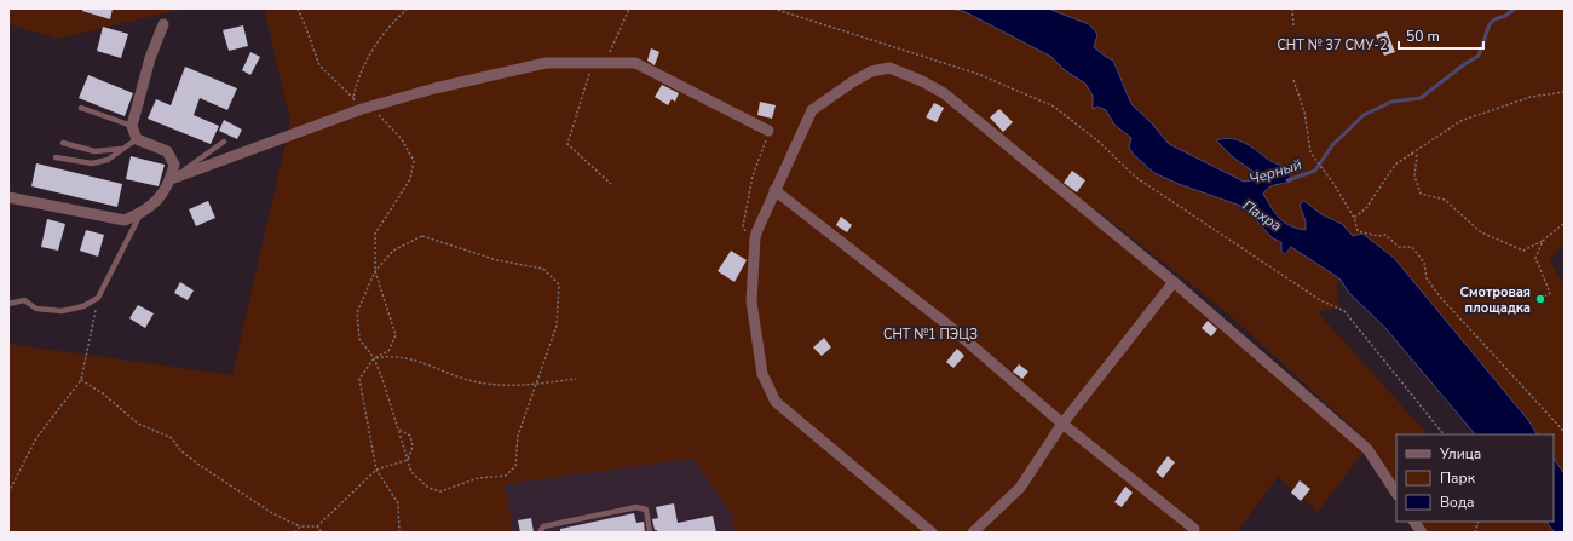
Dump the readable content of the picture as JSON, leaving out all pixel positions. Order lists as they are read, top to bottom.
{
  "water": ["Черный", "Пахра"],
  "parks": ["СНТ № 37 СМУ-2", "СНТ №1 ПЭЦЗ"],
  "places": ["Смотровая площадка"],
  "legend": ["Улица", "Парк", "Вода"],
  "scale_bar": "50 m"
}
